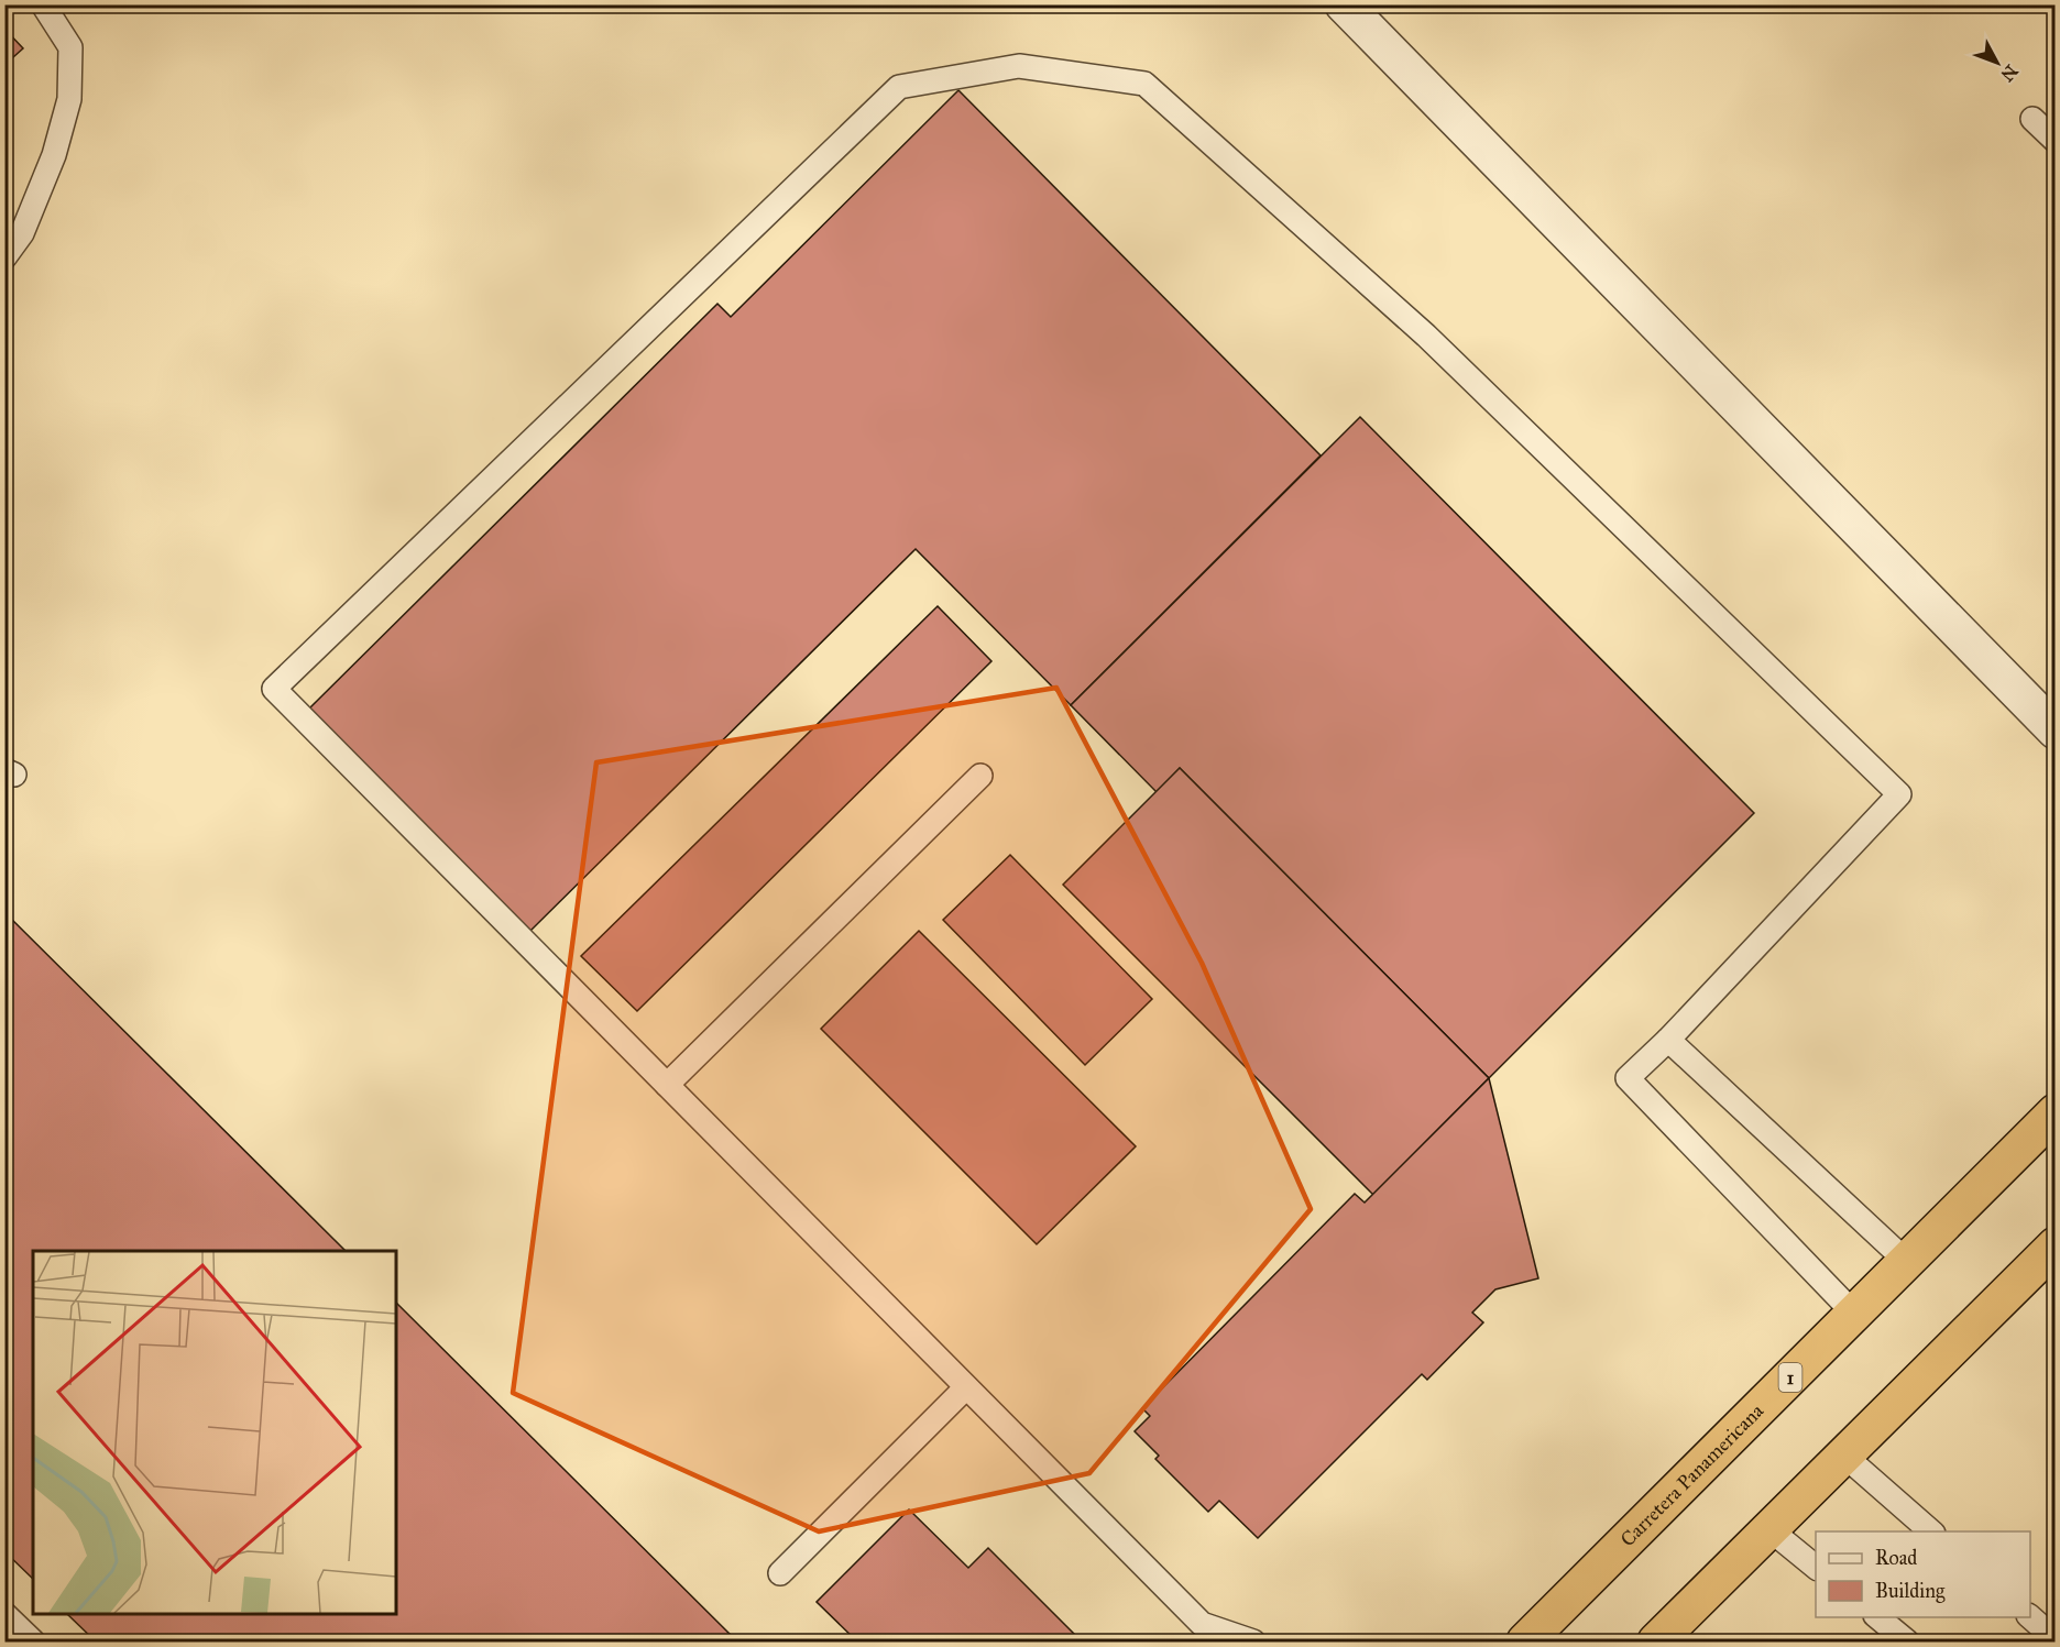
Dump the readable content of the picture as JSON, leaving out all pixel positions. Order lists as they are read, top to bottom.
{
  "streets": {
    "highway": ["1", "Carretera Panamericana"]
  },
  "legend": ["Road", "Building"],
  "north": "bottom right"
}
